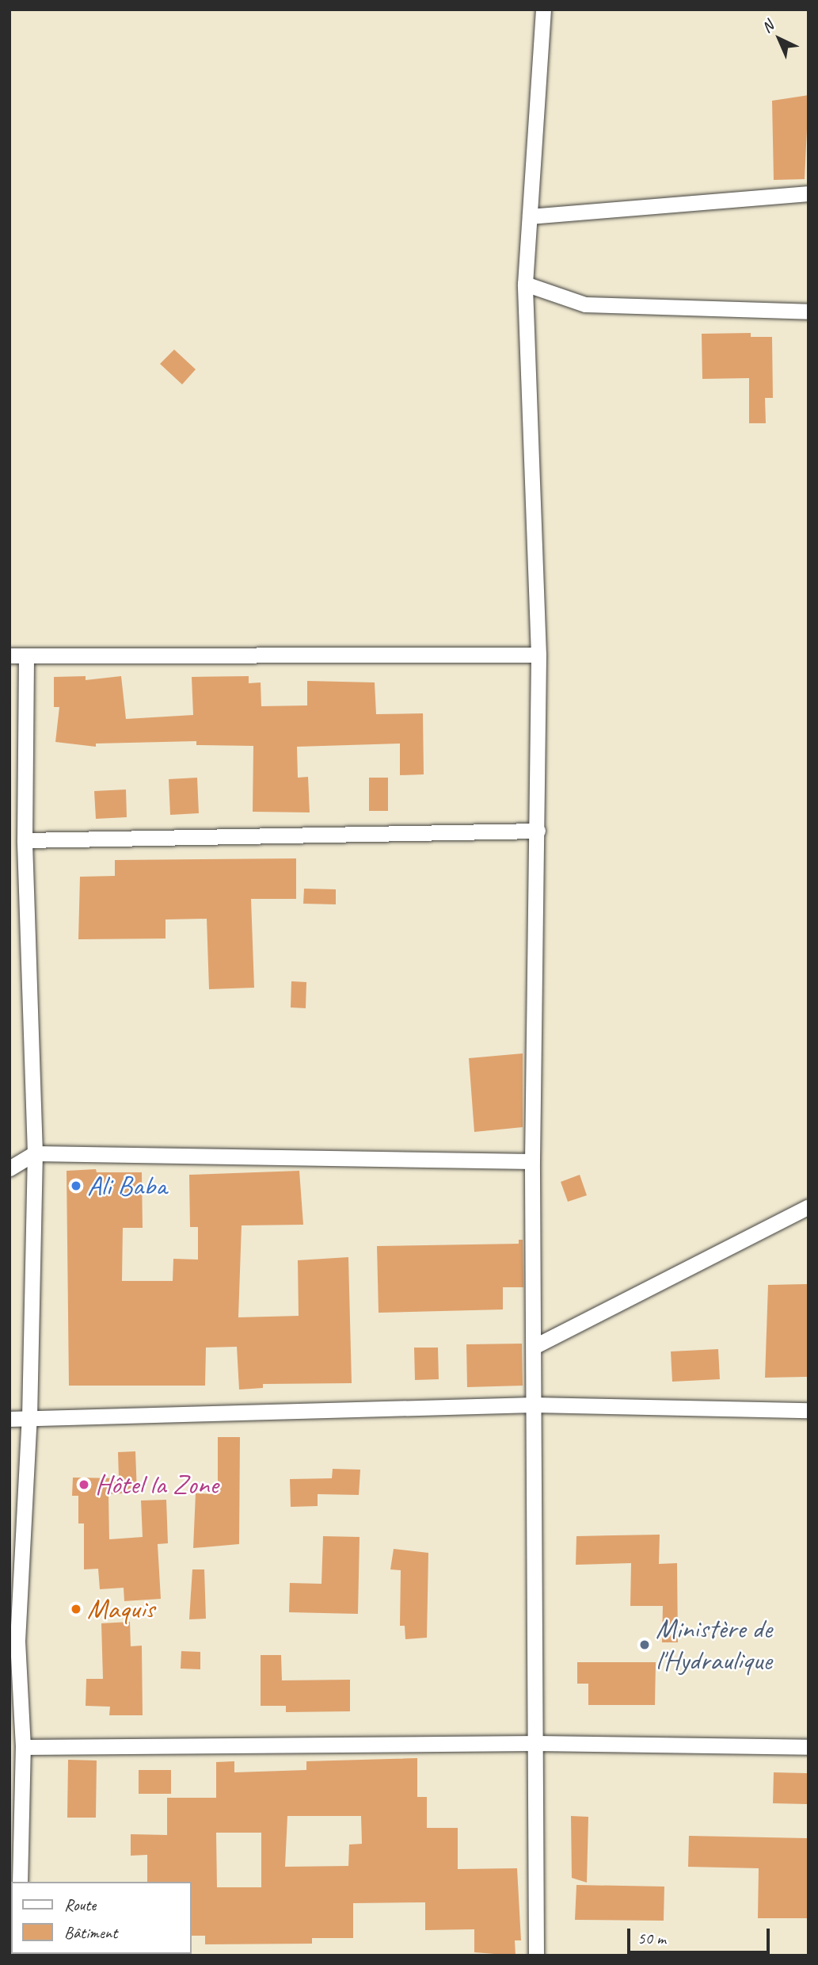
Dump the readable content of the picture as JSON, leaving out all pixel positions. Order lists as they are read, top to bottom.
{
  "places": [
    "Ali Baba",
    "Hôtel la Zone",
    "Maquis",
    "Ministère de l'Hydraulique"
  ],
  "legend": ["Route", "Bâtiment"],
  "scale_bar": "50 m",
  "north": "top left"
}
